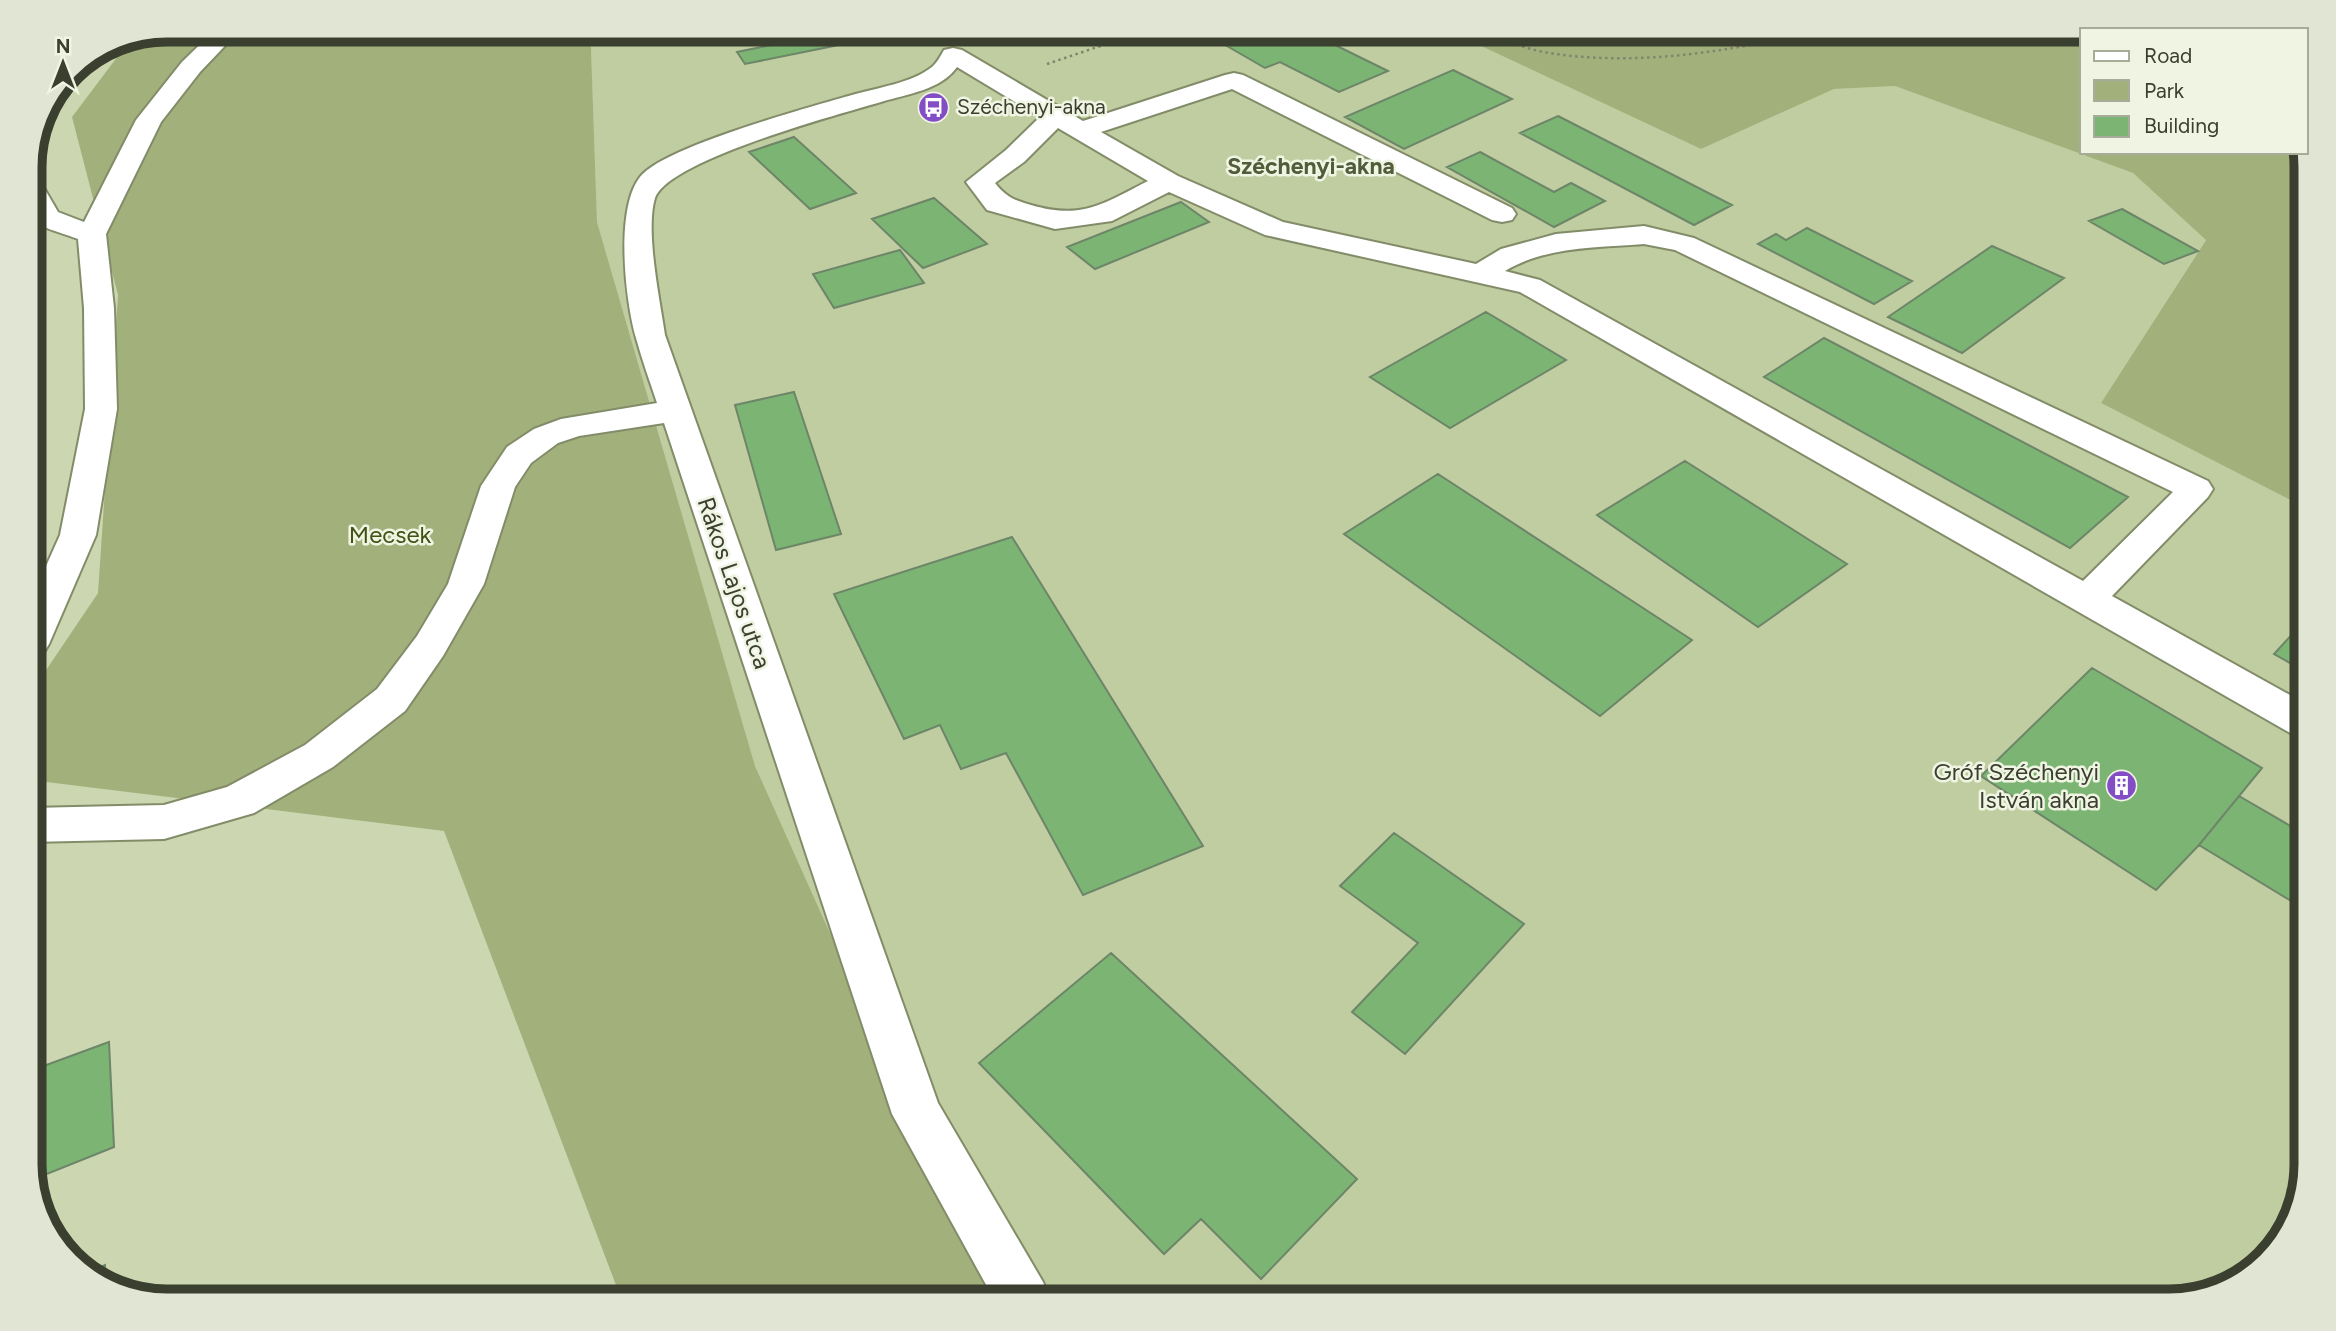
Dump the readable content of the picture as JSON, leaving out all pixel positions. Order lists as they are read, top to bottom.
{
  "streets": {
    "street": ["Rákos Lajos utca"]
  },
  "districts": ["Széchenyi-akna"],
  "parks": ["Mecsek"],
  "places": {
    "bus stop": ["Széchenyi-akna"],
    "building": ["Gróf Széchenyi István akna"]
  },
  "legend": ["Road", "Park", "Building"],
  "north": "top"
}
